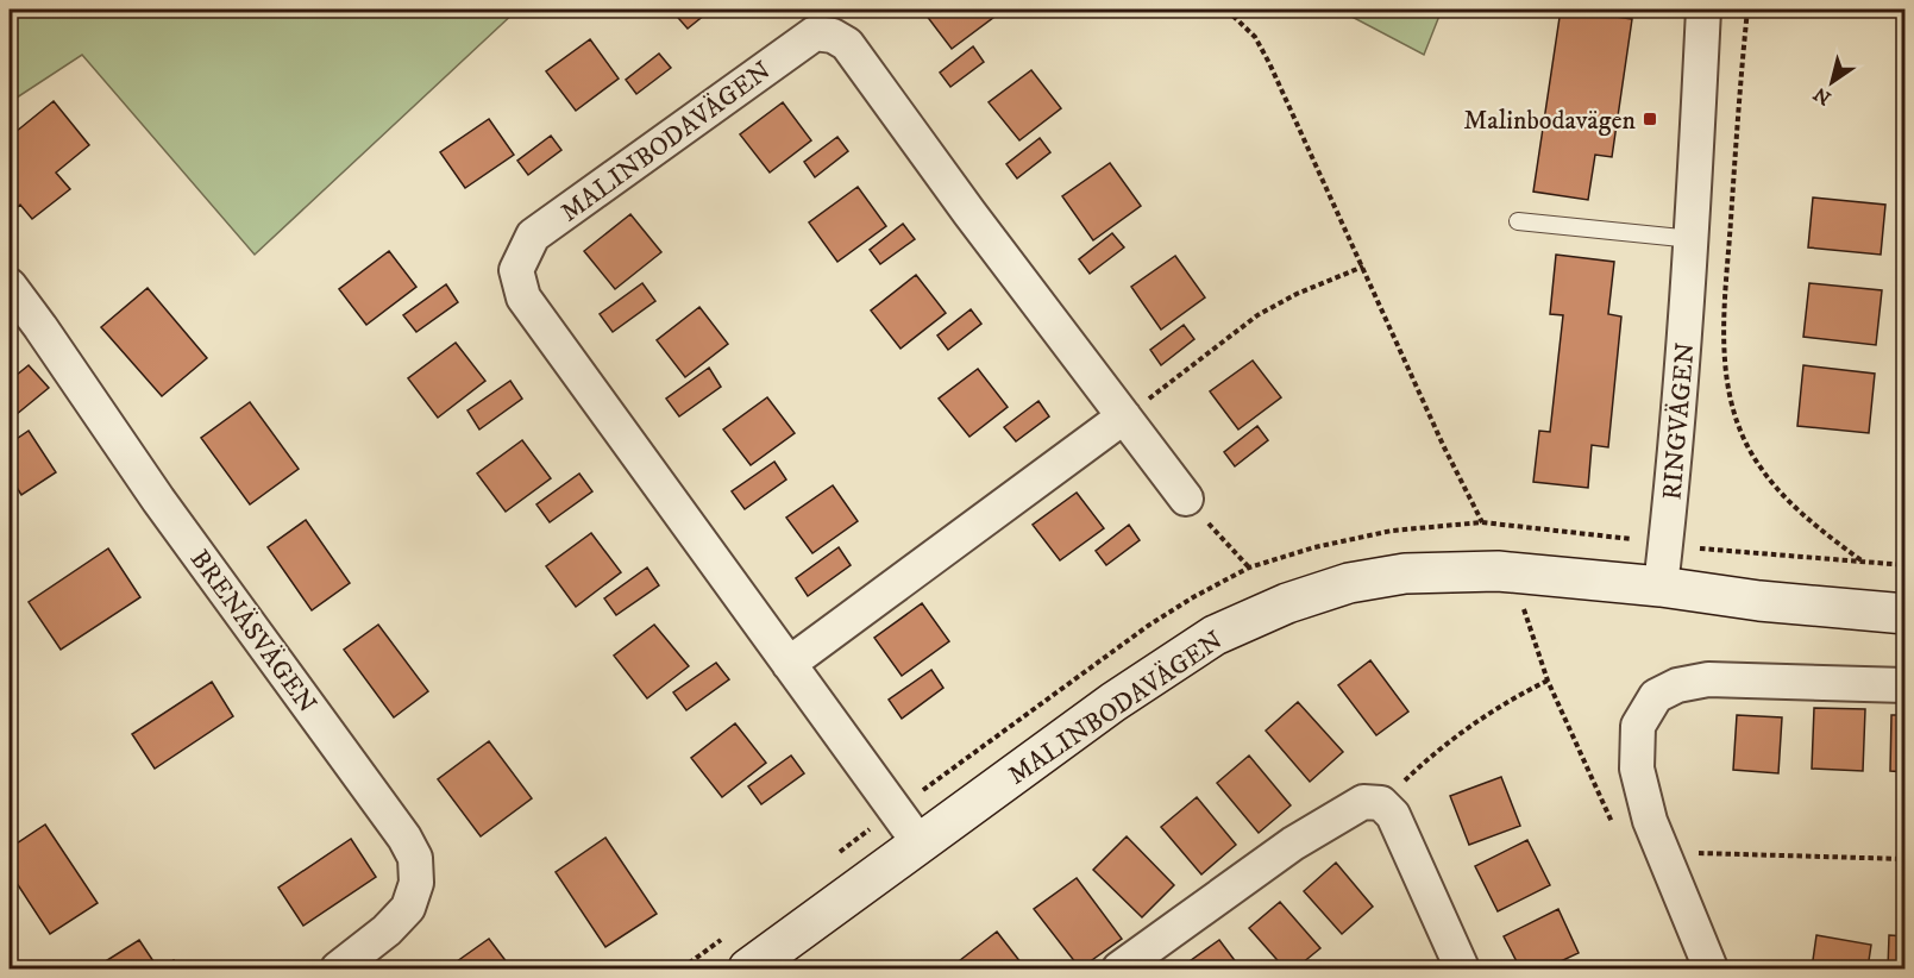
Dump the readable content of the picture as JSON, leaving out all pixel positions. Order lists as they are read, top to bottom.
{
  "streets": {
    "street": ["MALINBODAVÄGEN", "RINGVÄGEN", "BRENÄSVÄGEN"]
  },
  "crossings": [
    ["MALINBODAVÄGEN", "RINGVÄGEN"]
  ],
  "places": {
    "transit": ["Malinbodavägen"]
  },
  "north": "bottom left"
}
